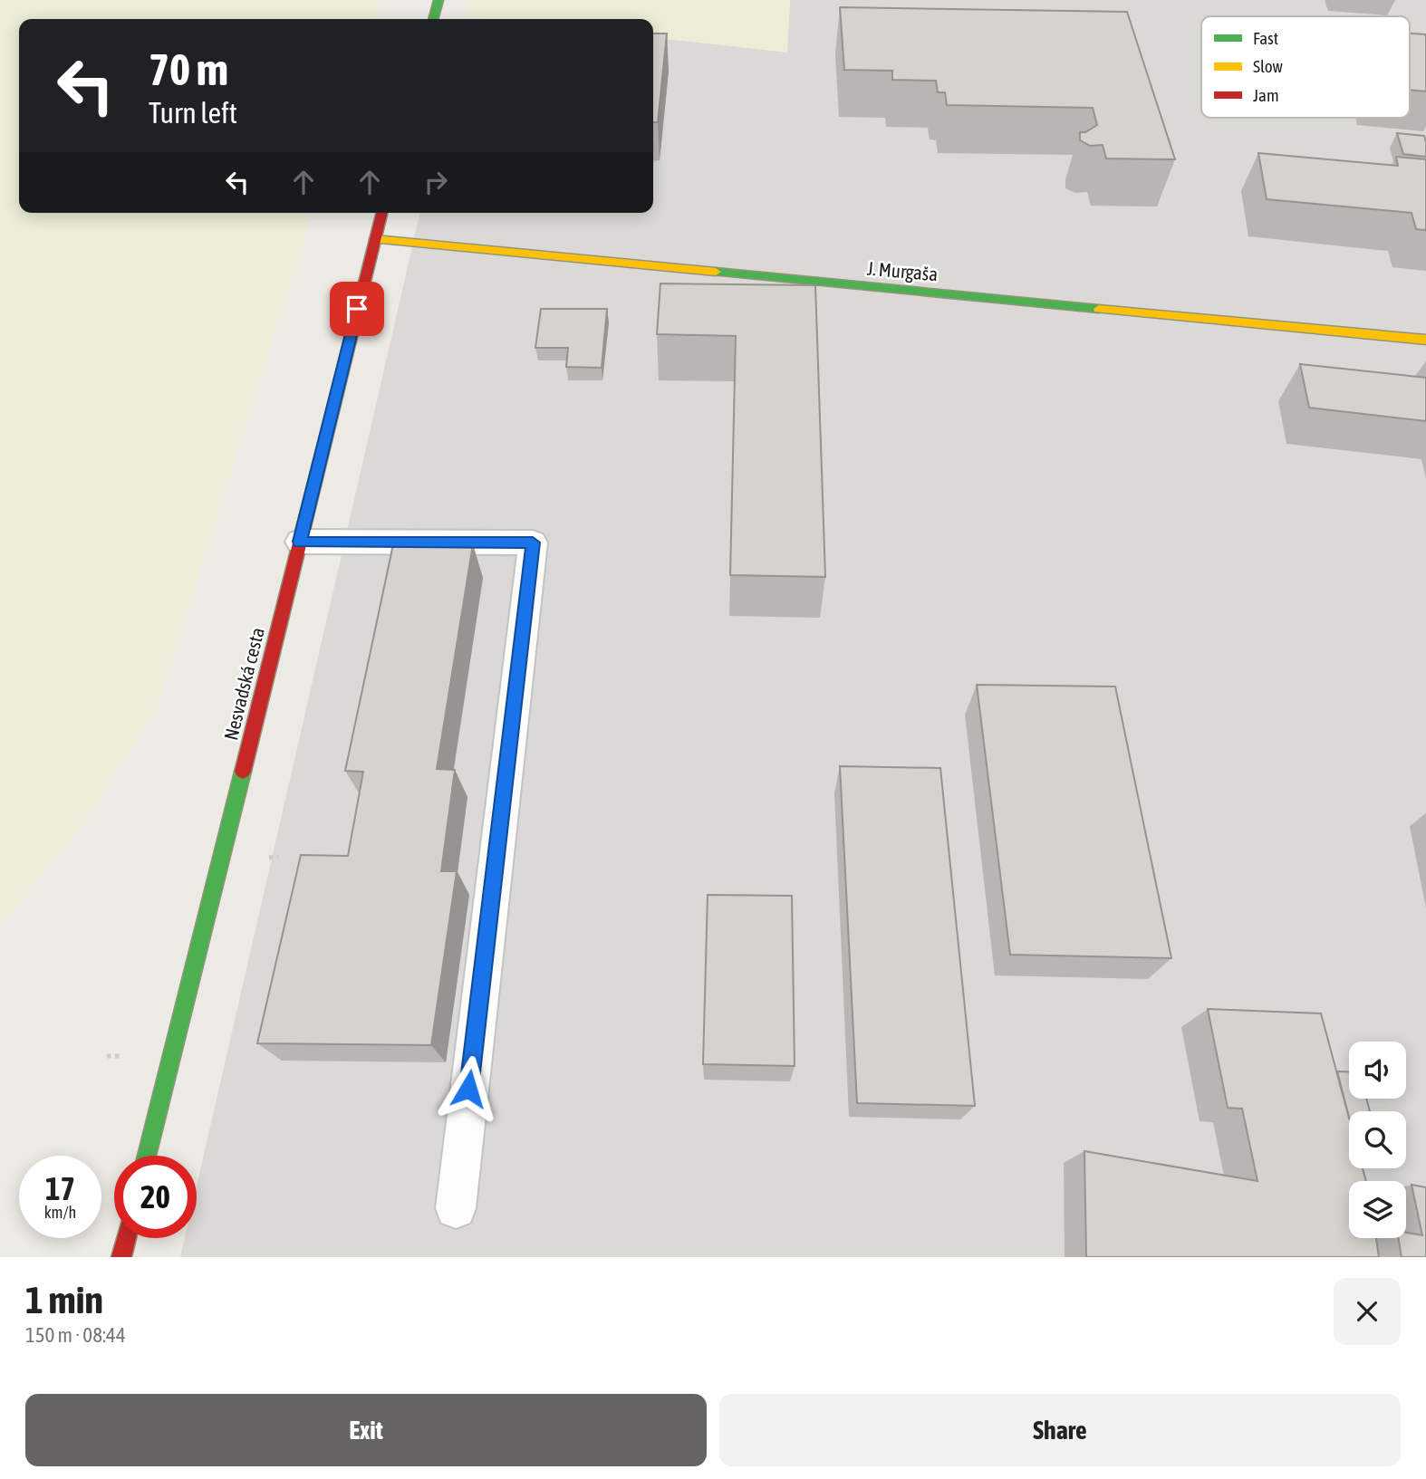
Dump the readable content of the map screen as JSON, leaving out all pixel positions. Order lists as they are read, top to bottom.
{
  "streets": {
    "street": ["J. Murgaša", "Nesvadská cesta"]
  },
  "crossings": [
    ["J. Murgaša", "Nesvadská cesta"]
  ],
  "legend": ["Fast", "Slow", "Jam"],
  "page": {
    "turn": ["70 m", "Turn left"],
    "speed": "17 km/h",
    "limit": "20",
    "heading": ["1 min", "150 m · 08:44"],
    "buttons": ["Exit", "Share"]
  }
}
